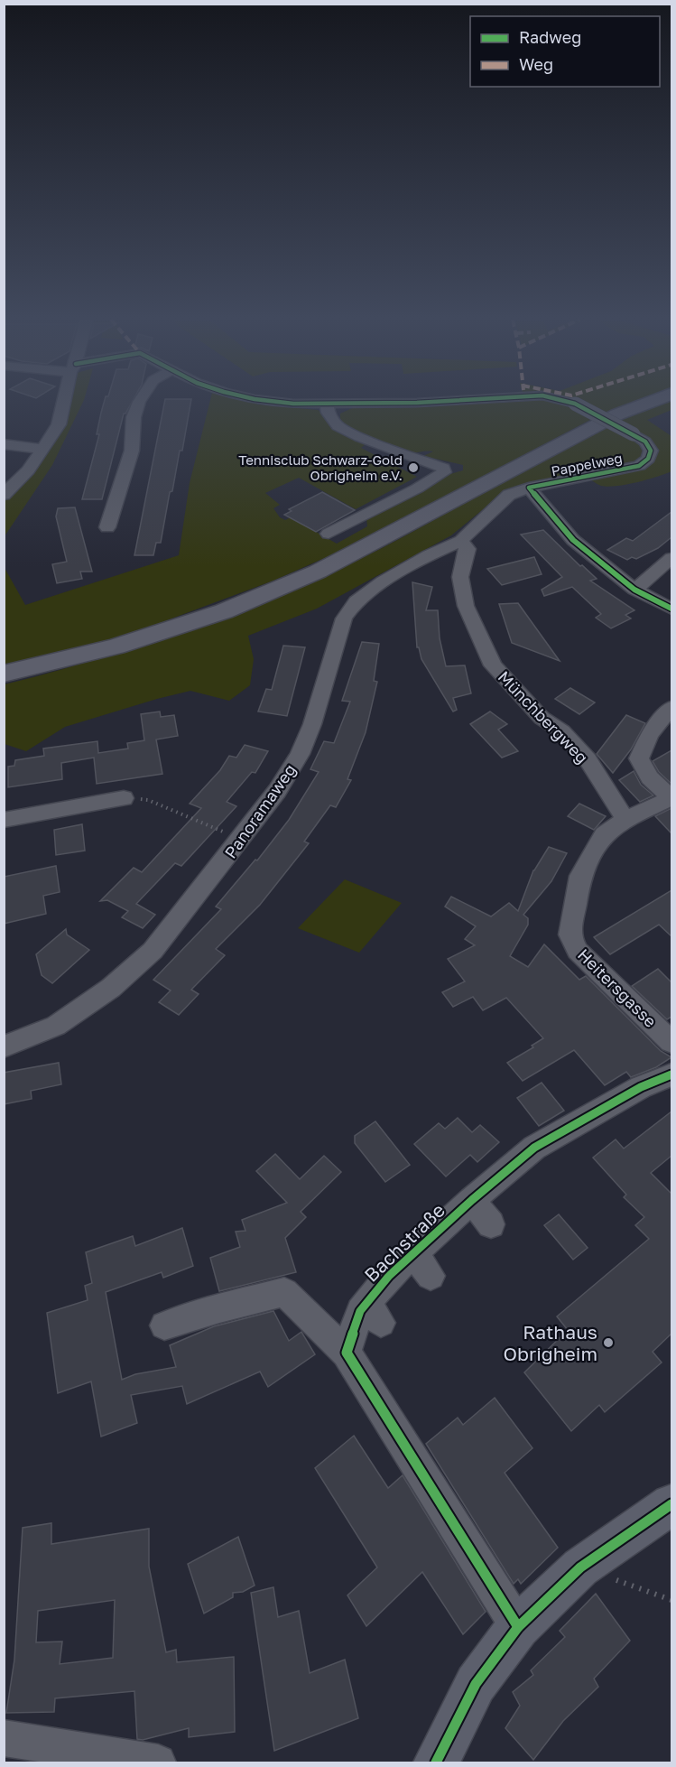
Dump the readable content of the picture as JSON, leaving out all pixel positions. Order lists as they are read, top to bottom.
{
  "streets": {
    "street": [
      "Pappelweg",
      "Münchbergweg",
      "Panoramaweg",
      "Heitersgasse",
      "Bachstraße"
    ]
  },
  "crossings": [
    ["Münchbergweg", "Panoramaweg"],
    ["Münchbergweg", "Heitersgasse"]
  ],
  "places": ["Tennisclub Schwarz-Gold Obrigheim e.V.", "Rathaus Obrigheim"],
  "legend": ["Radweg", "Weg"]
}
